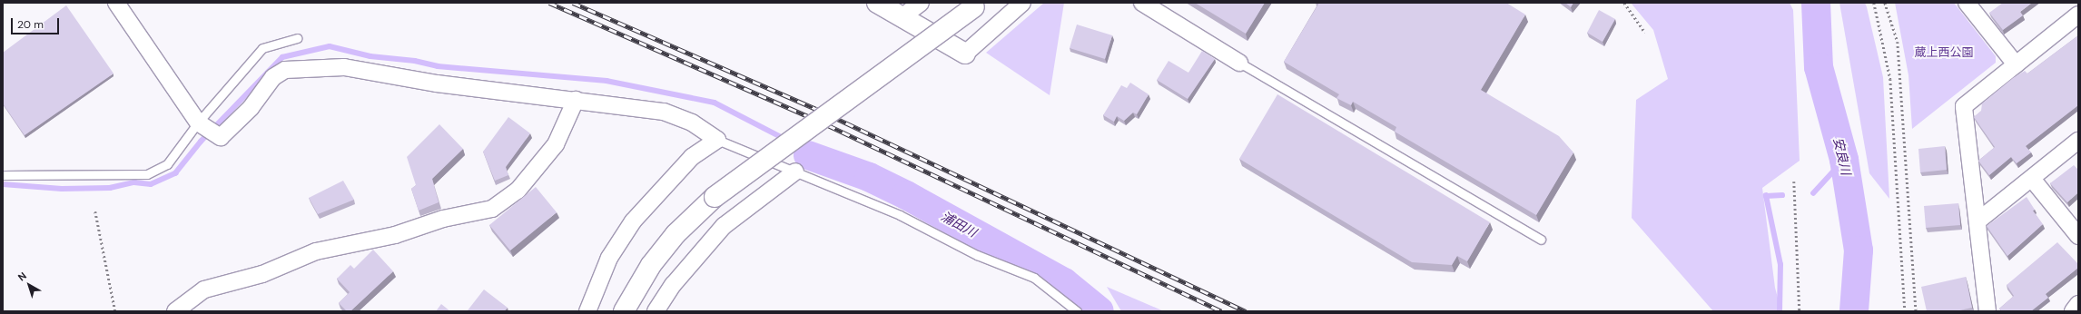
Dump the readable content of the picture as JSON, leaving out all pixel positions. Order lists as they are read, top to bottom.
{
  "water": ["安良川", "浦田川"],
  "parks": ["蔵上西公園"],
  "scale_bar": "20 m",
  "north": "top left"
}
